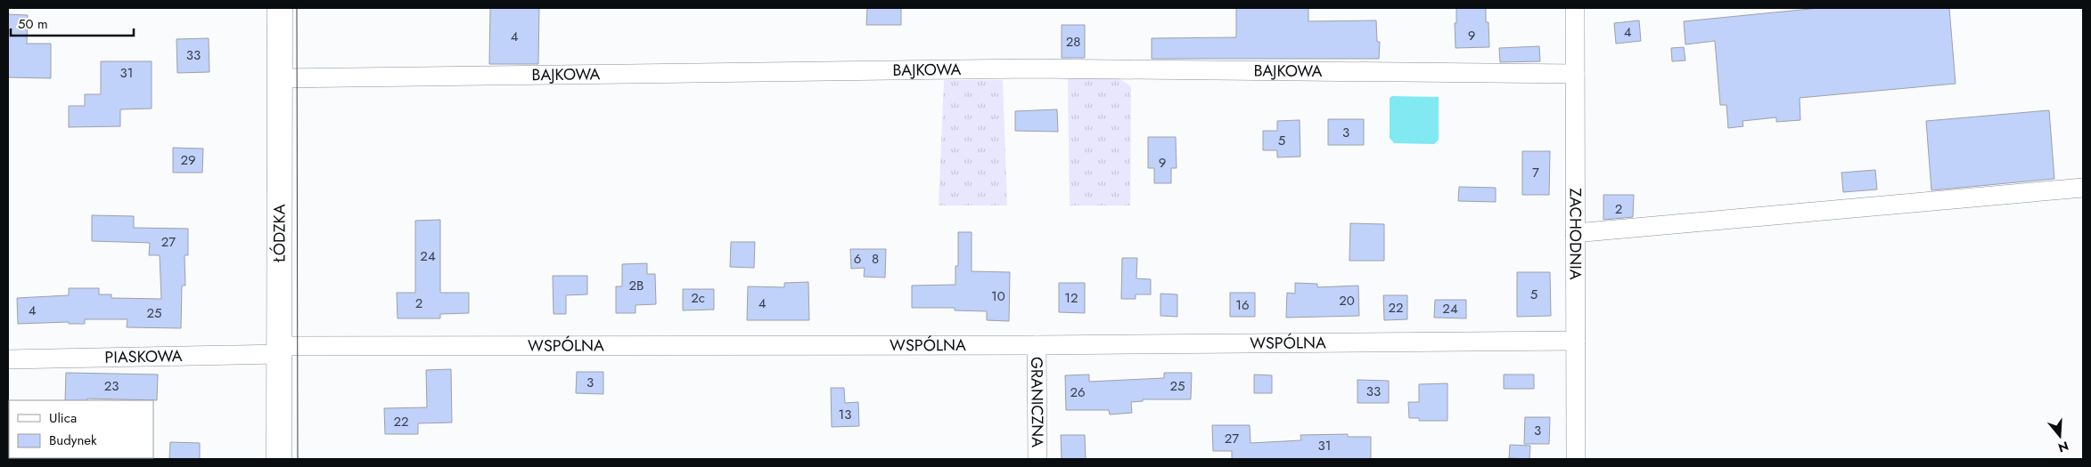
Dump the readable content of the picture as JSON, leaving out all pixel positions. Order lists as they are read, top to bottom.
{
  "streets": {
    "main road": ["ŁÓDZKA"],
    "street": [
      "BAJKOWA",
      "ZACHODNIA",
      "WSPÓLNA",
      "PIASKOWA",
      "GRANICZNA"
    ]
  },
  "crossings": [
    ["BAJKOWA", "ŁÓDZKA"],
    ["BAJKOWA", "ZACHODNIA"],
    ["ŁÓDZKA", "WSPÓLNA"],
    ["ŁÓDZKA", "PIASKOWA"],
    ["ZACHODNIA", "WSPÓLNA"],
    ["WSPÓLNA", "PIASKOWA"],
    ["WSPÓLNA", "GRANICZNA"]
  ],
  "house_numbers": [
    "4",
    "9",
    "4",
    "28",
    "33",
    "31",
    "3",
    "5",
    "29",
    "9",
    "7",
    "2",
    "27",
    "24",
    "6",
    "8",
    "2B",
    "5",
    "10",
    "2c",
    "12",
    "20",
    "2",
    "4",
    "16",
    "22",
    "24",
    "4",
    "25",
    "3",
    "23",
    "25",
    "33",
    "26",
    "13",
    "22",
    "3",
    "27",
    "31"
  ],
  "legend": ["Ulica", "Budynek"],
  "scale_bar": "50 m",
  "north": "bottom"
}
